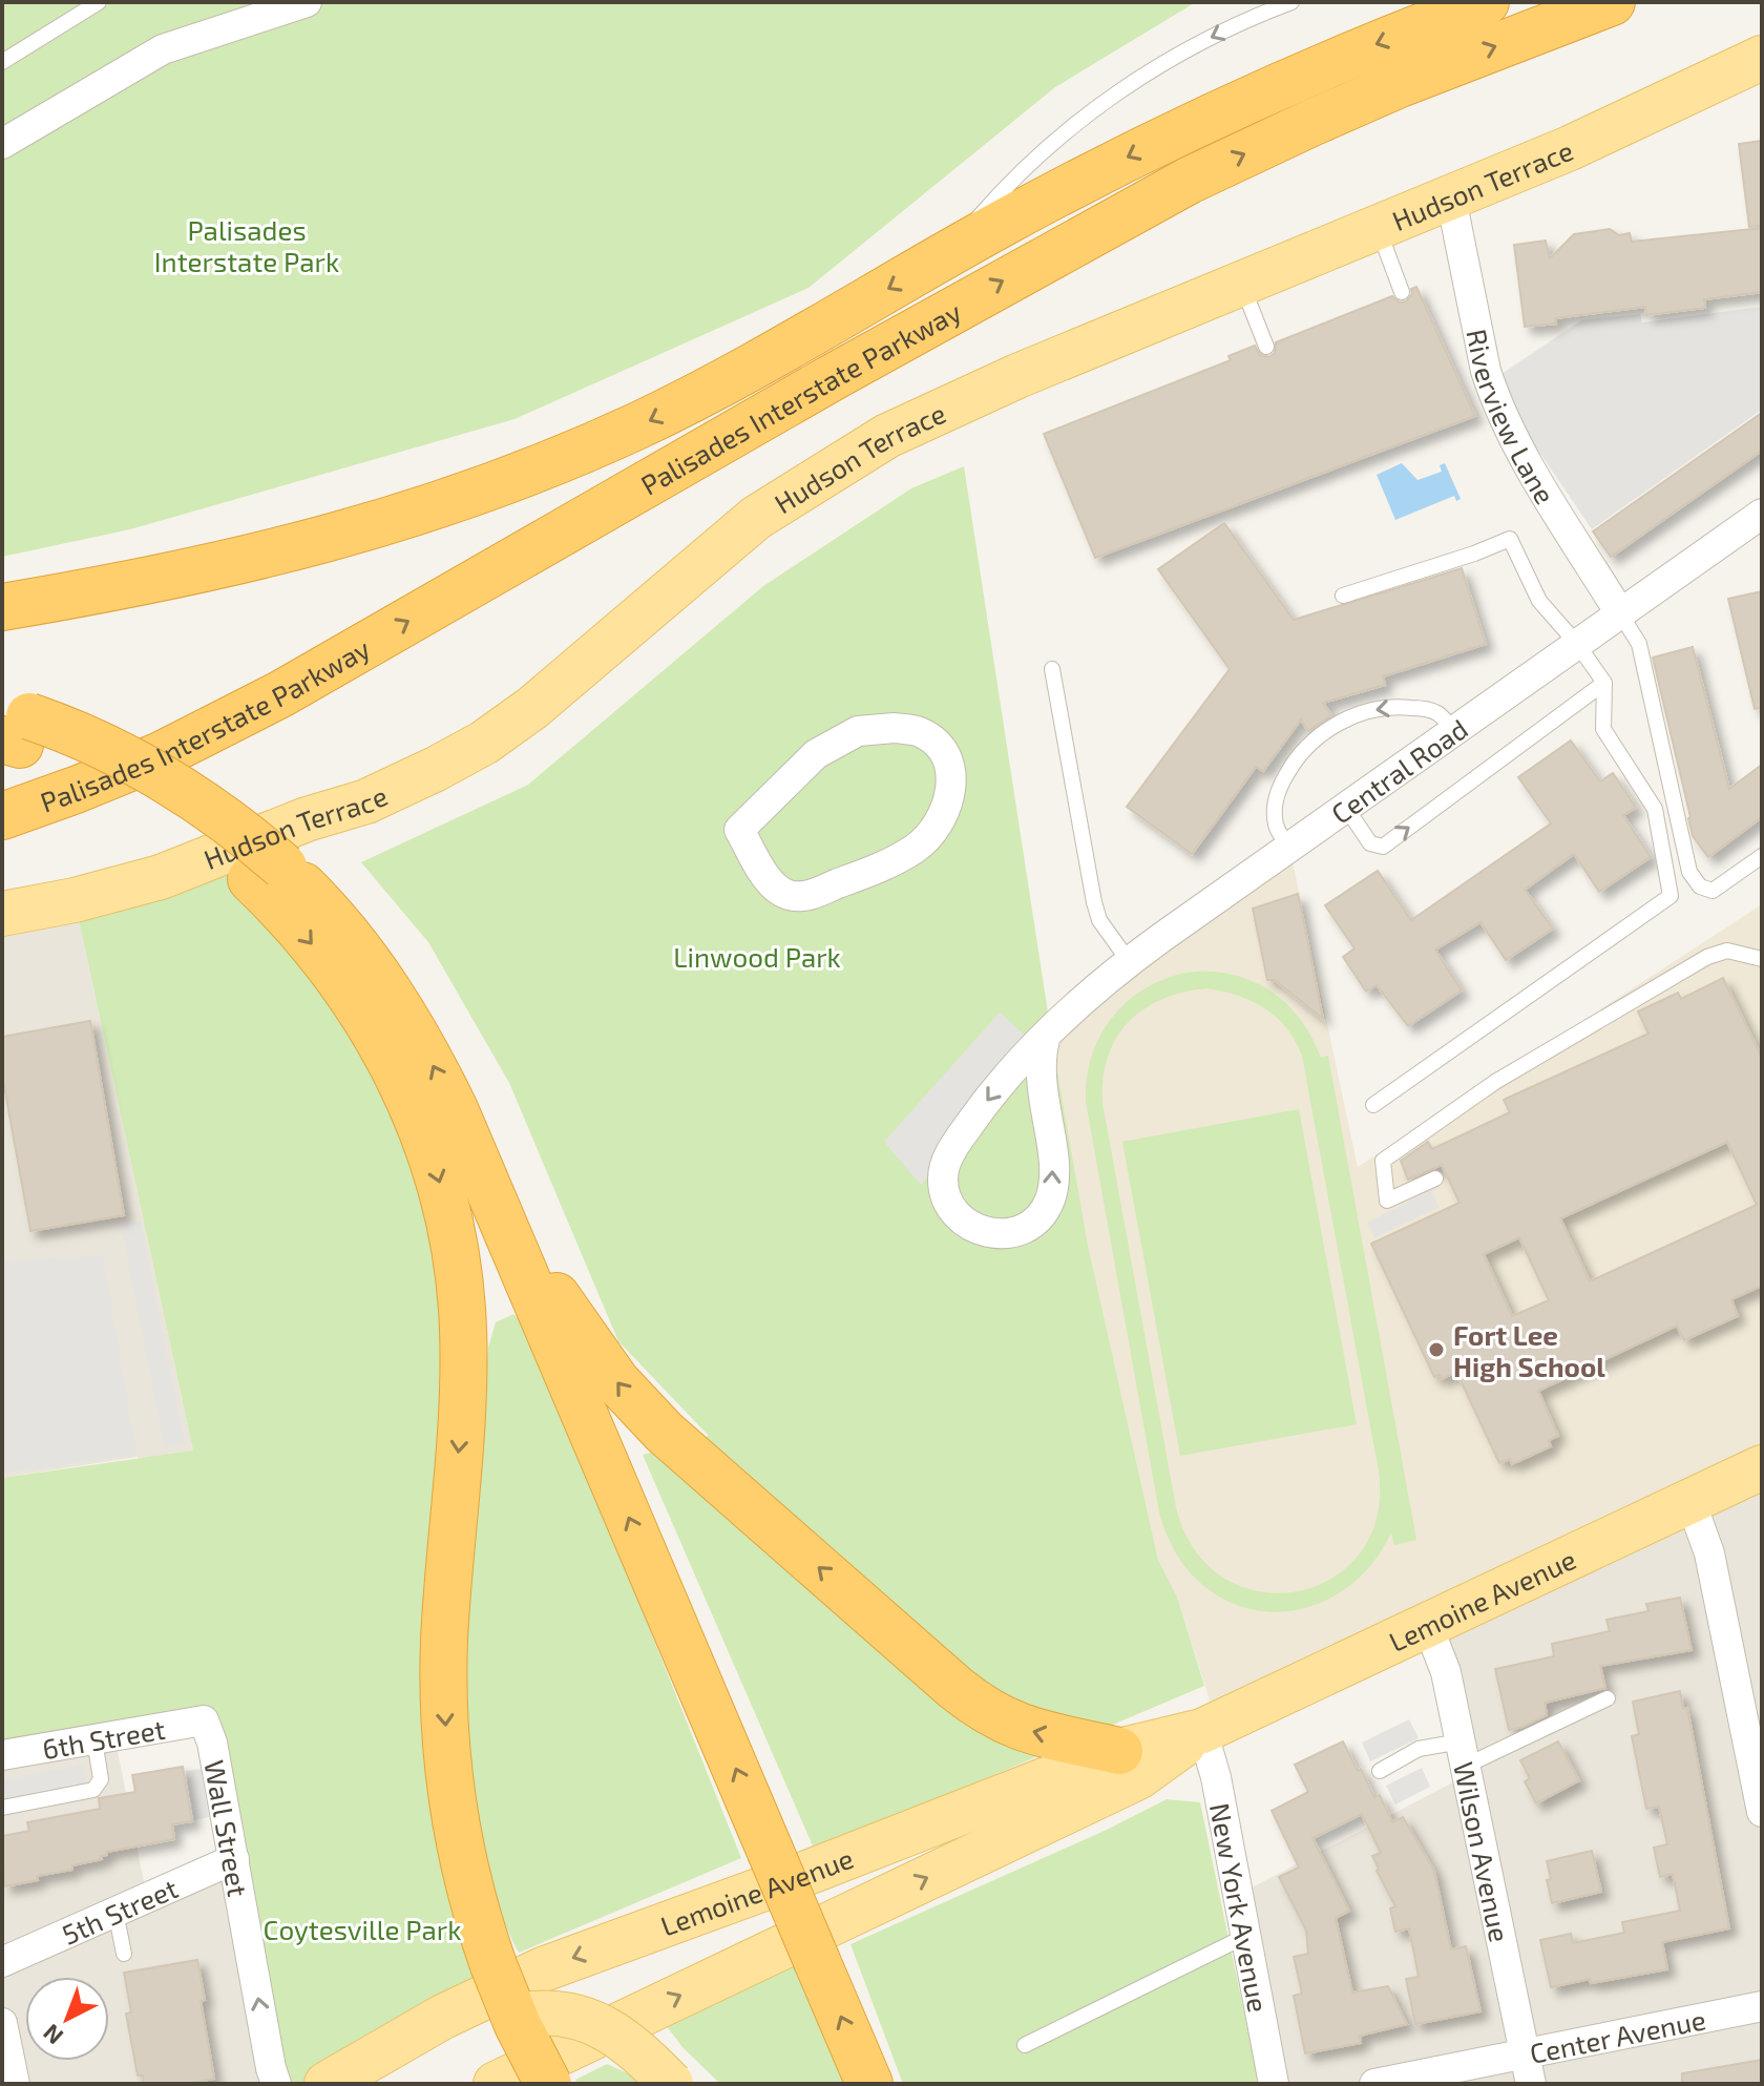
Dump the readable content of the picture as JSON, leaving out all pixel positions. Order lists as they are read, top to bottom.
{
  "streets": {
    "highway": ["Palisades Interstate Parkway"],
    "main road": ["Hudson Terrace", "Lemoine Avenue"],
    "street": [
      "Riverview Lane",
      "Central Road",
      "6th Street",
      "Wall Street",
      "Wilson Avenue",
      "New York Avenue",
      "5th Street",
      "Center Avenue"
    ]
  },
  "crossings": [
    ["Hudson Terrace", "Riverview Lane"],
    ["Riverview Lane", "Central Road"],
    ["Lemoine Avenue", "Wilson Avenue"],
    ["Lemoine Avenue", "New York Avenue"],
    ["6th Street", "Wall Street"],
    ["Wall Street", "5th Street"],
    ["Wilson Avenue", "Center Avenue"]
  ],
  "one_way": ["Wall Street"],
  "parks": ["Palisades Interstate Park", "Linwood Park", "Coytesville Park"],
  "places": ["Fort Lee High School"],
  "north": "bottom left"
}
